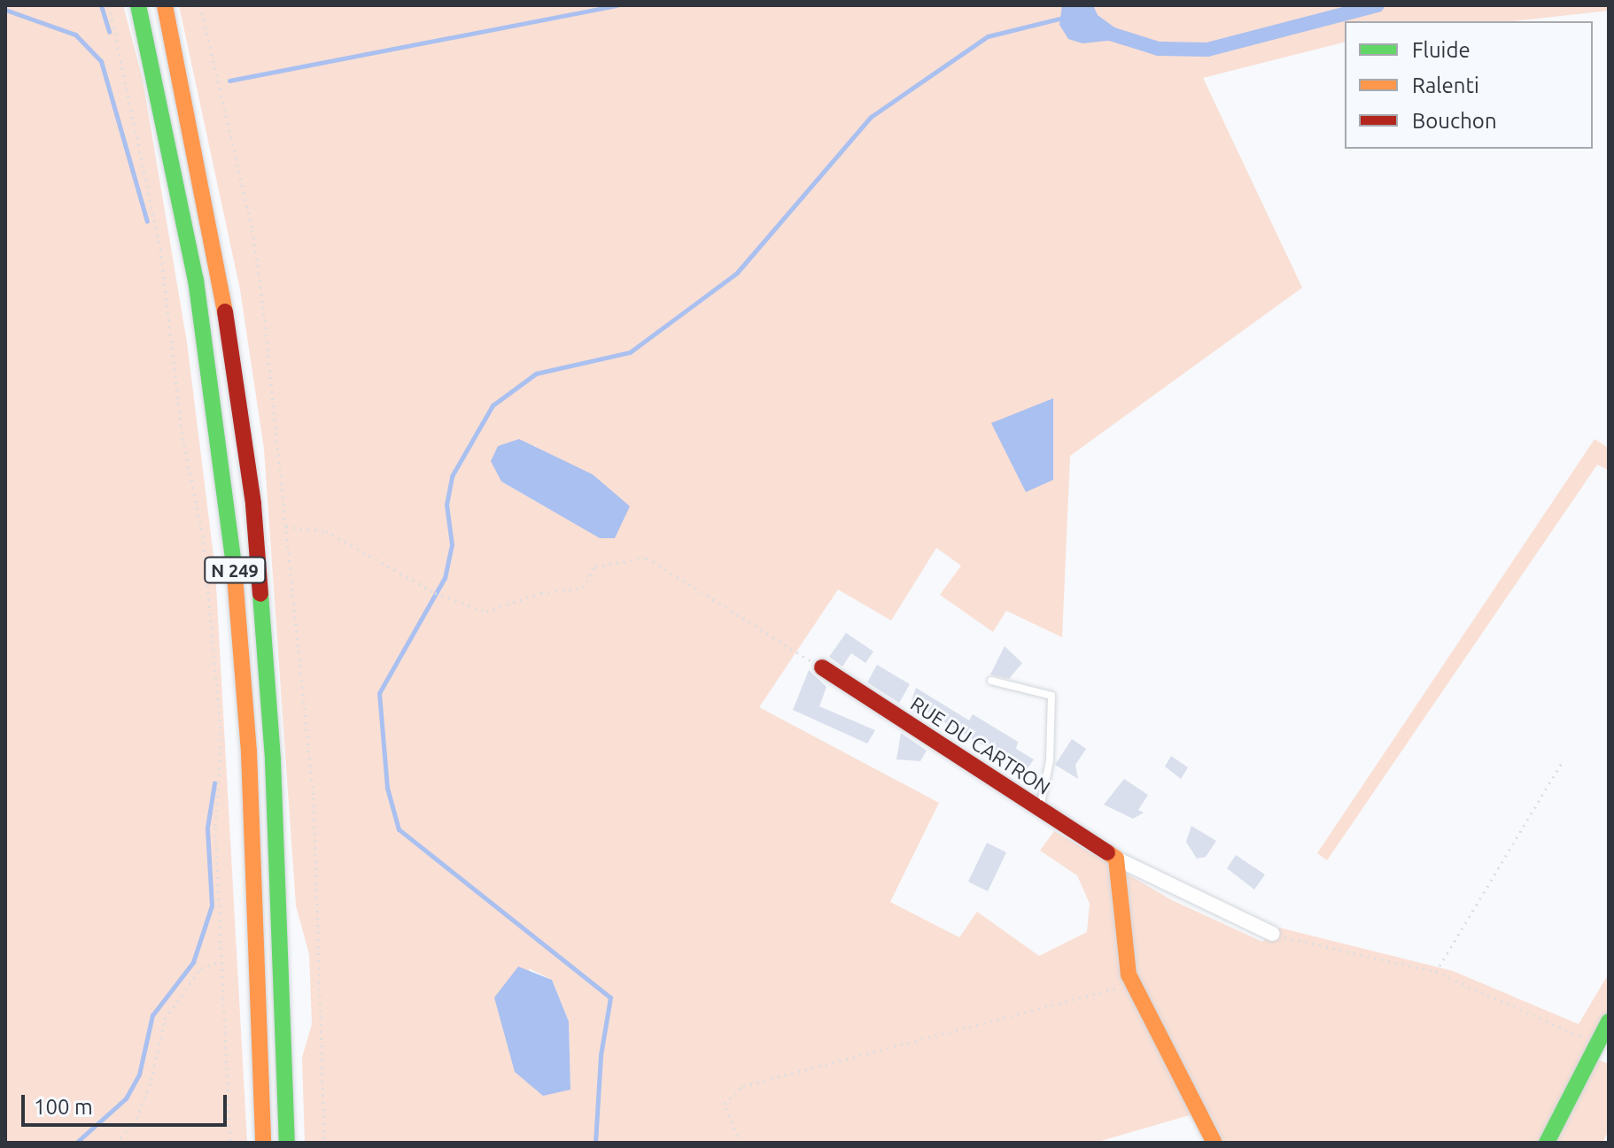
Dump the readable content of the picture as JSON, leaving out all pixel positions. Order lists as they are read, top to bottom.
{
  "streets": {
    "main road": ["N 249", "RUE DU CARTRON"]
  },
  "legend": ["Fluide", "Ralenti", "Bouchon"],
  "scale_bar": "100 m"
}
